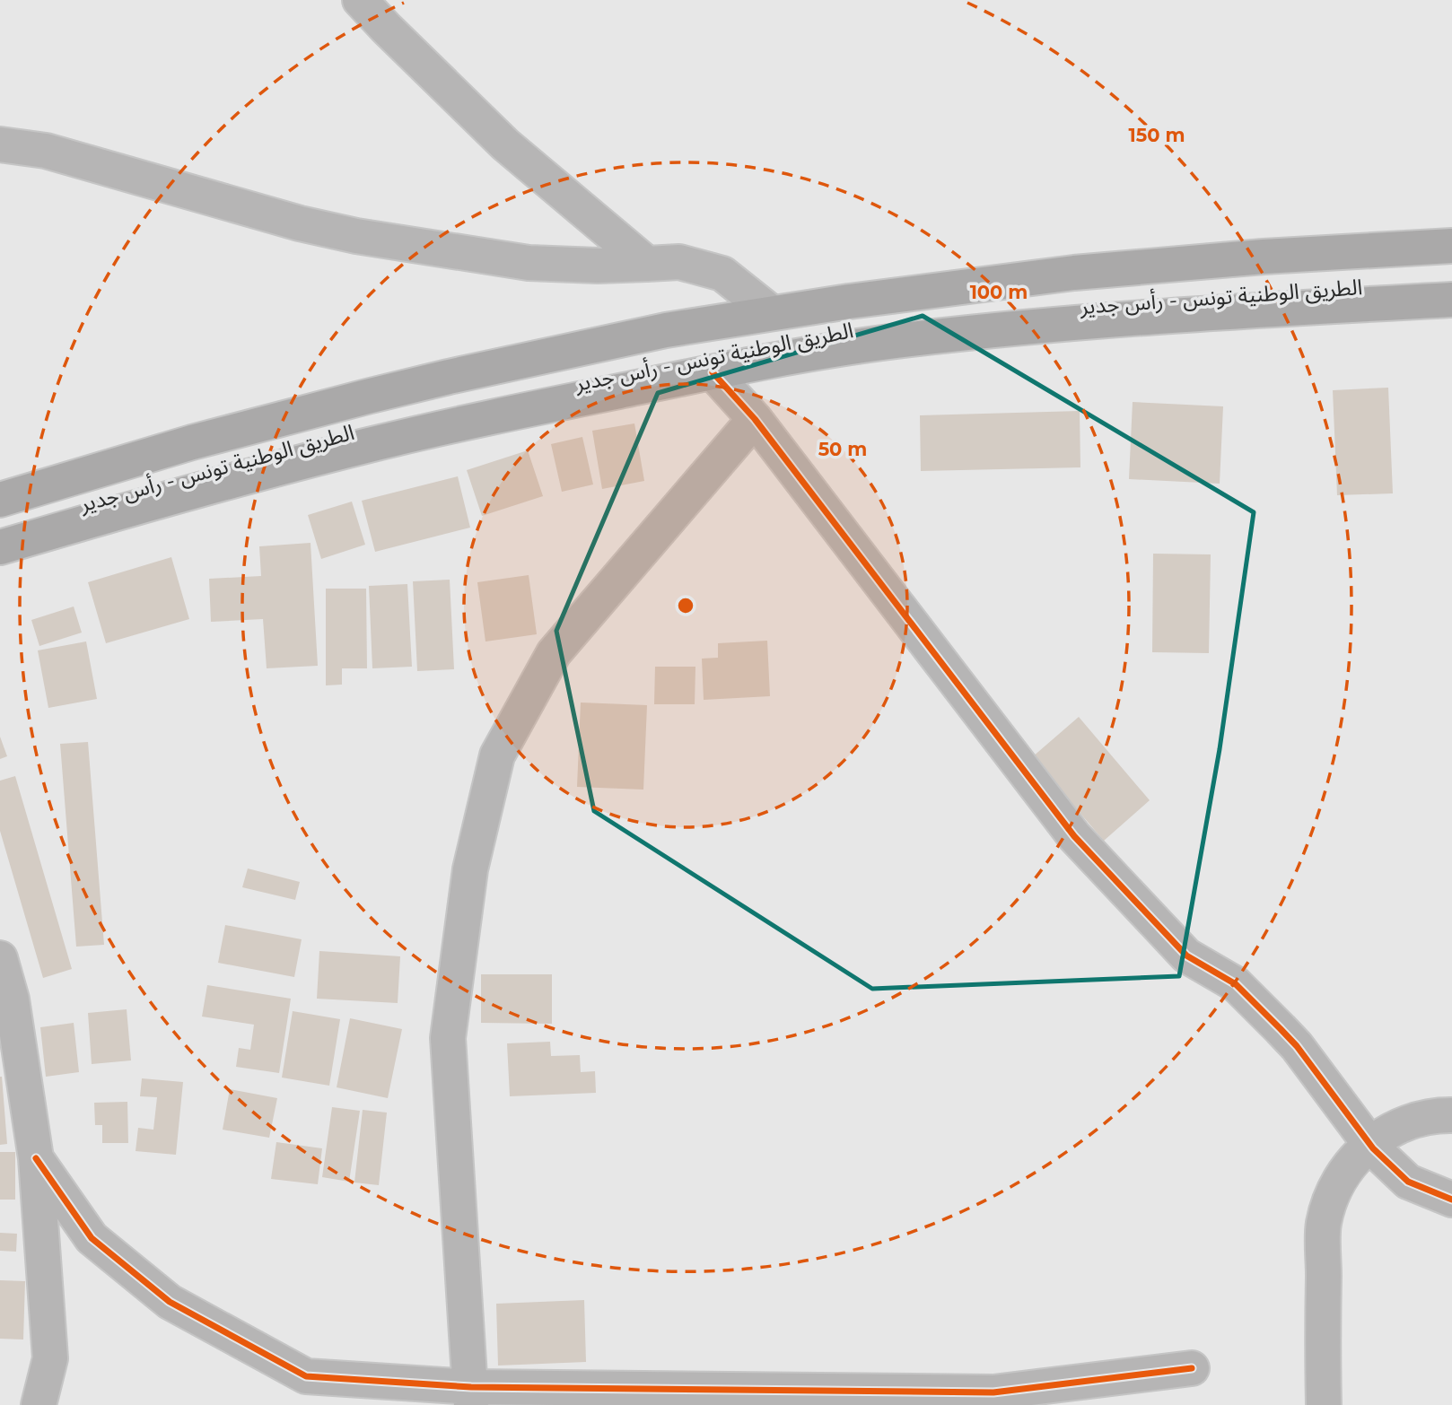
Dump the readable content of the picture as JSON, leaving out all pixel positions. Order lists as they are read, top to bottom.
{
  "streets": {
    "highway": ["الطريق الوطنية تونس - رأس جدير"]
  },
  "rings": ["150 m", "100 m", "50 m"]
}
